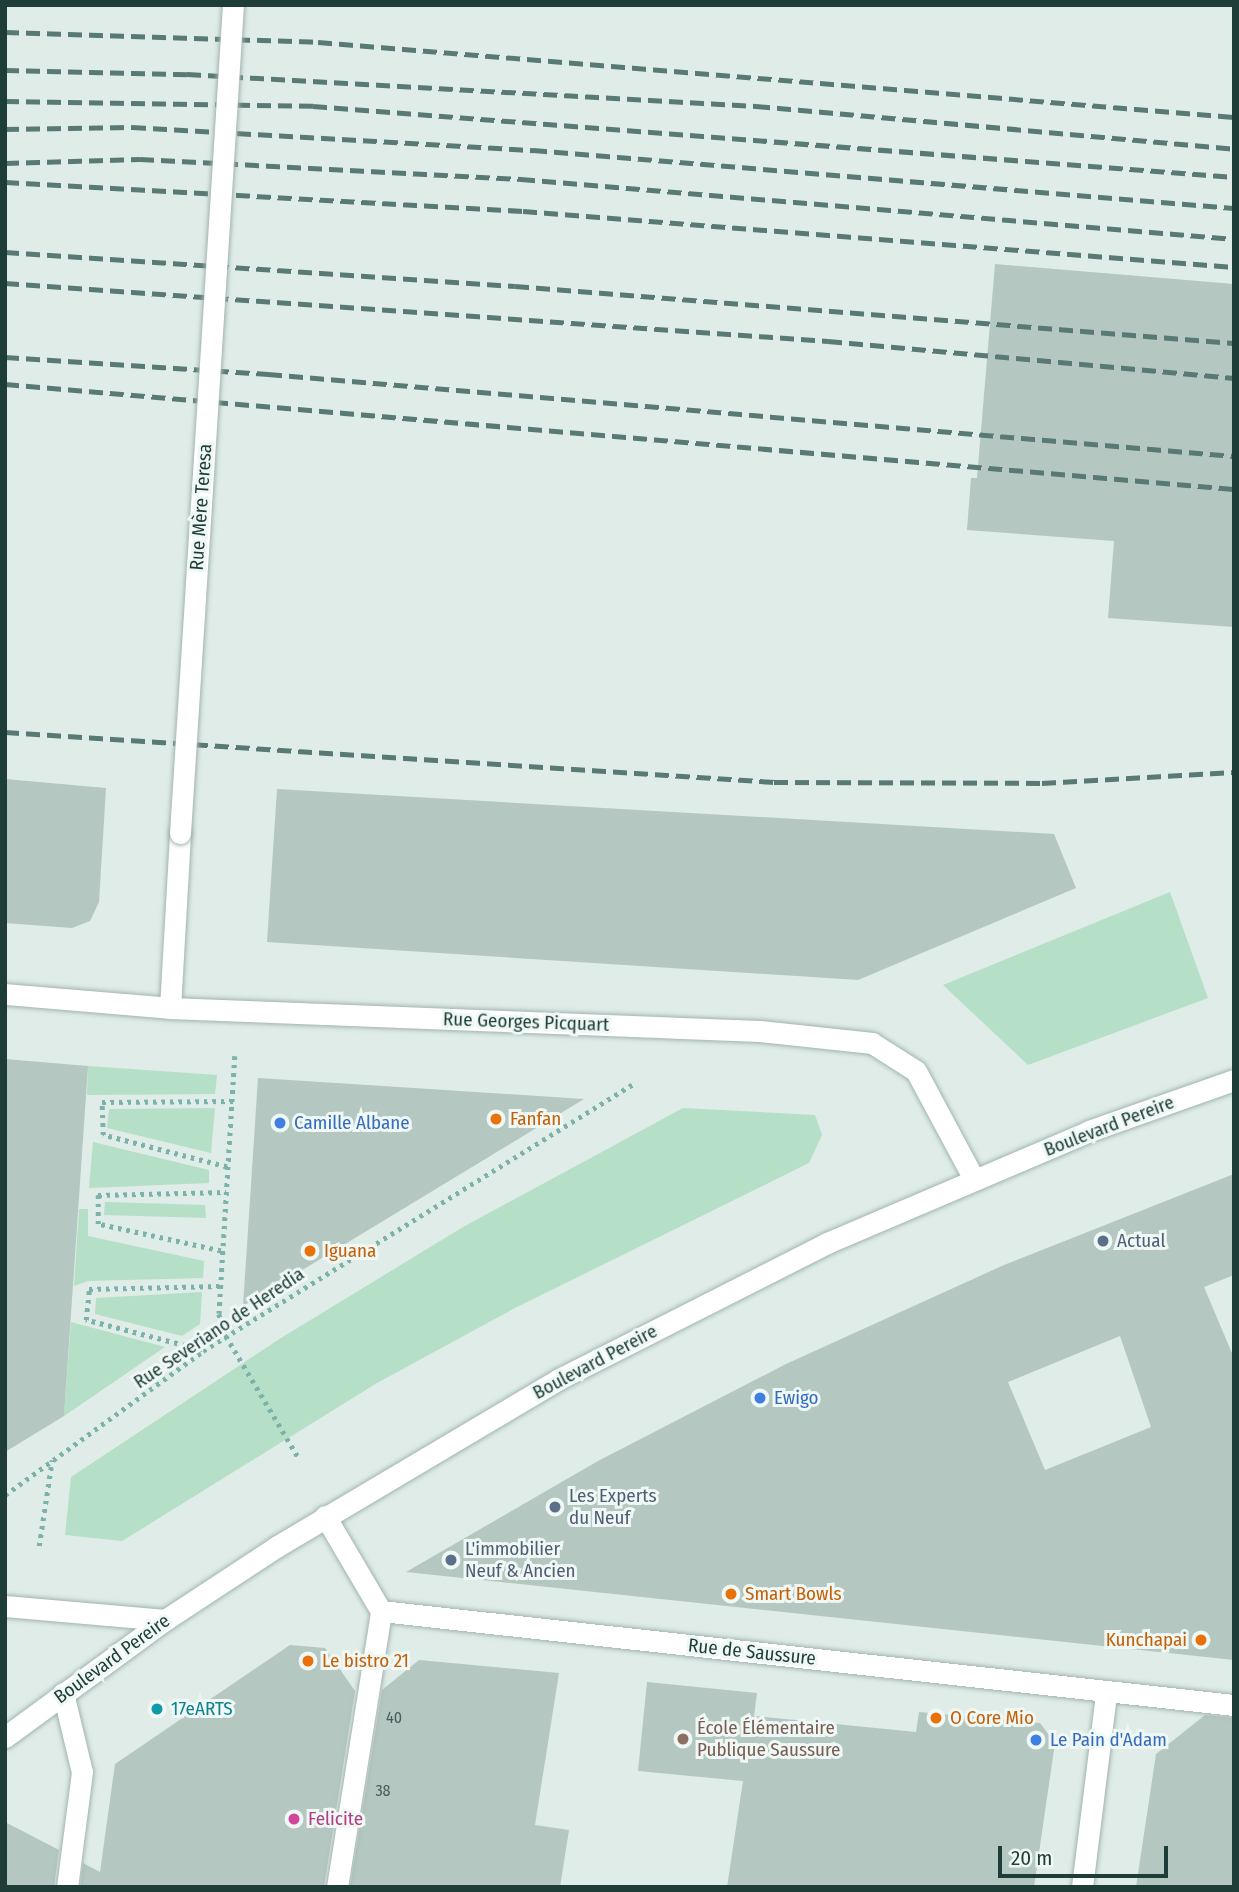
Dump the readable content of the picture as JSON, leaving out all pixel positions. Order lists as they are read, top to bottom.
{
  "streets": {
    "street": [
      "Rue Mère Teresa",
      "Rue Georges Picquart",
      "Boulevard Pereire",
      "Rue de Saussure"
    ],
    "path": ["Rue Severiano de Heredia"]
  },
  "crossings": [
    ["Rue Mère Teresa", "Rue Georges Picquart"],
    ["Rue Georges Picquart", "Boulevard Pereire"]
  ],
  "places": [
    "Fanfan",
    "Camille Albane",
    "Actual",
    "Iguana",
    "Ewigo",
    "Les Experts du Neuf",
    "L'immobilier Neuf & Ancien",
    "Smart Bowls",
    "Kunchapai",
    "Le bistro 21",
    "17eARTS",
    "O Core Mio",
    "École Élémentaire Publique Saussure",
    "Le Pain d'Adam",
    "Felicite"
  ],
  "house_numbers": ["40", "38"],
  "scale_bar": "20 m"
}
